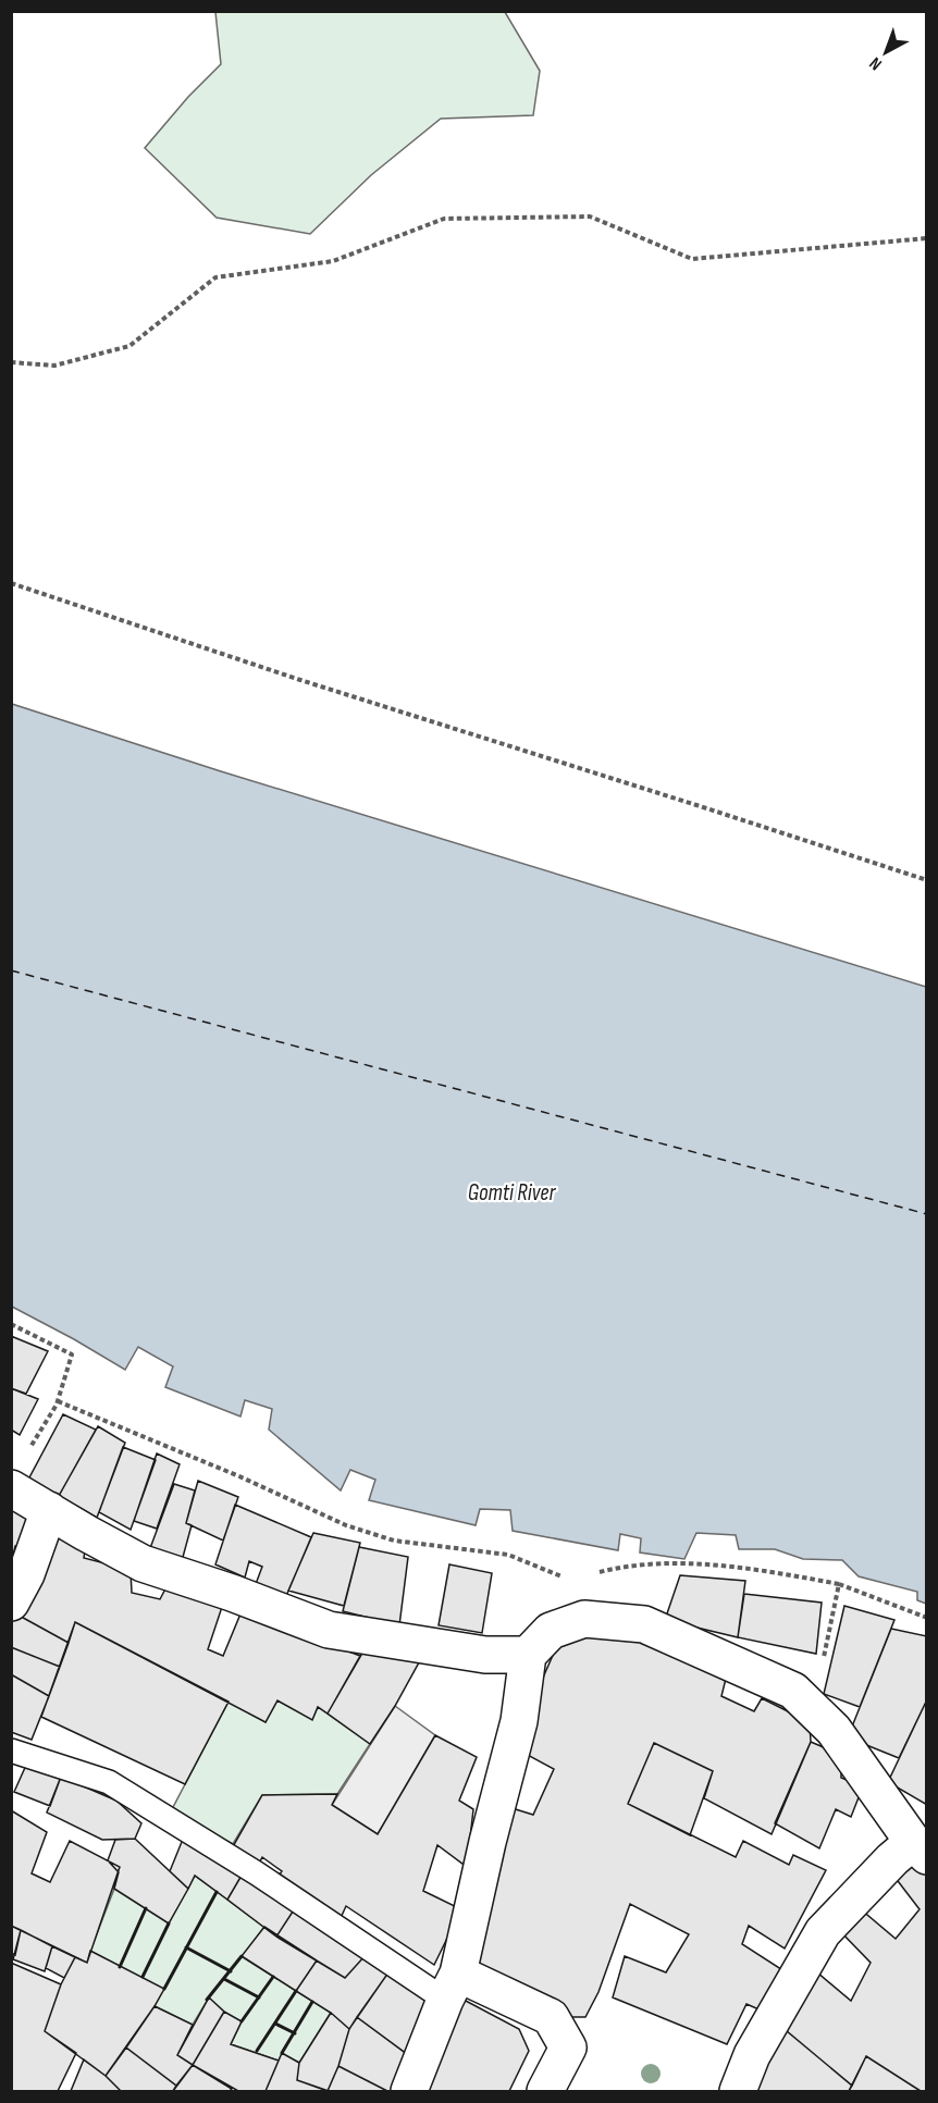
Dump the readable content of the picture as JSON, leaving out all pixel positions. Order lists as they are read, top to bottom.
{
  "water": ["Gomti River"],
  "north": "bottom left"
}
